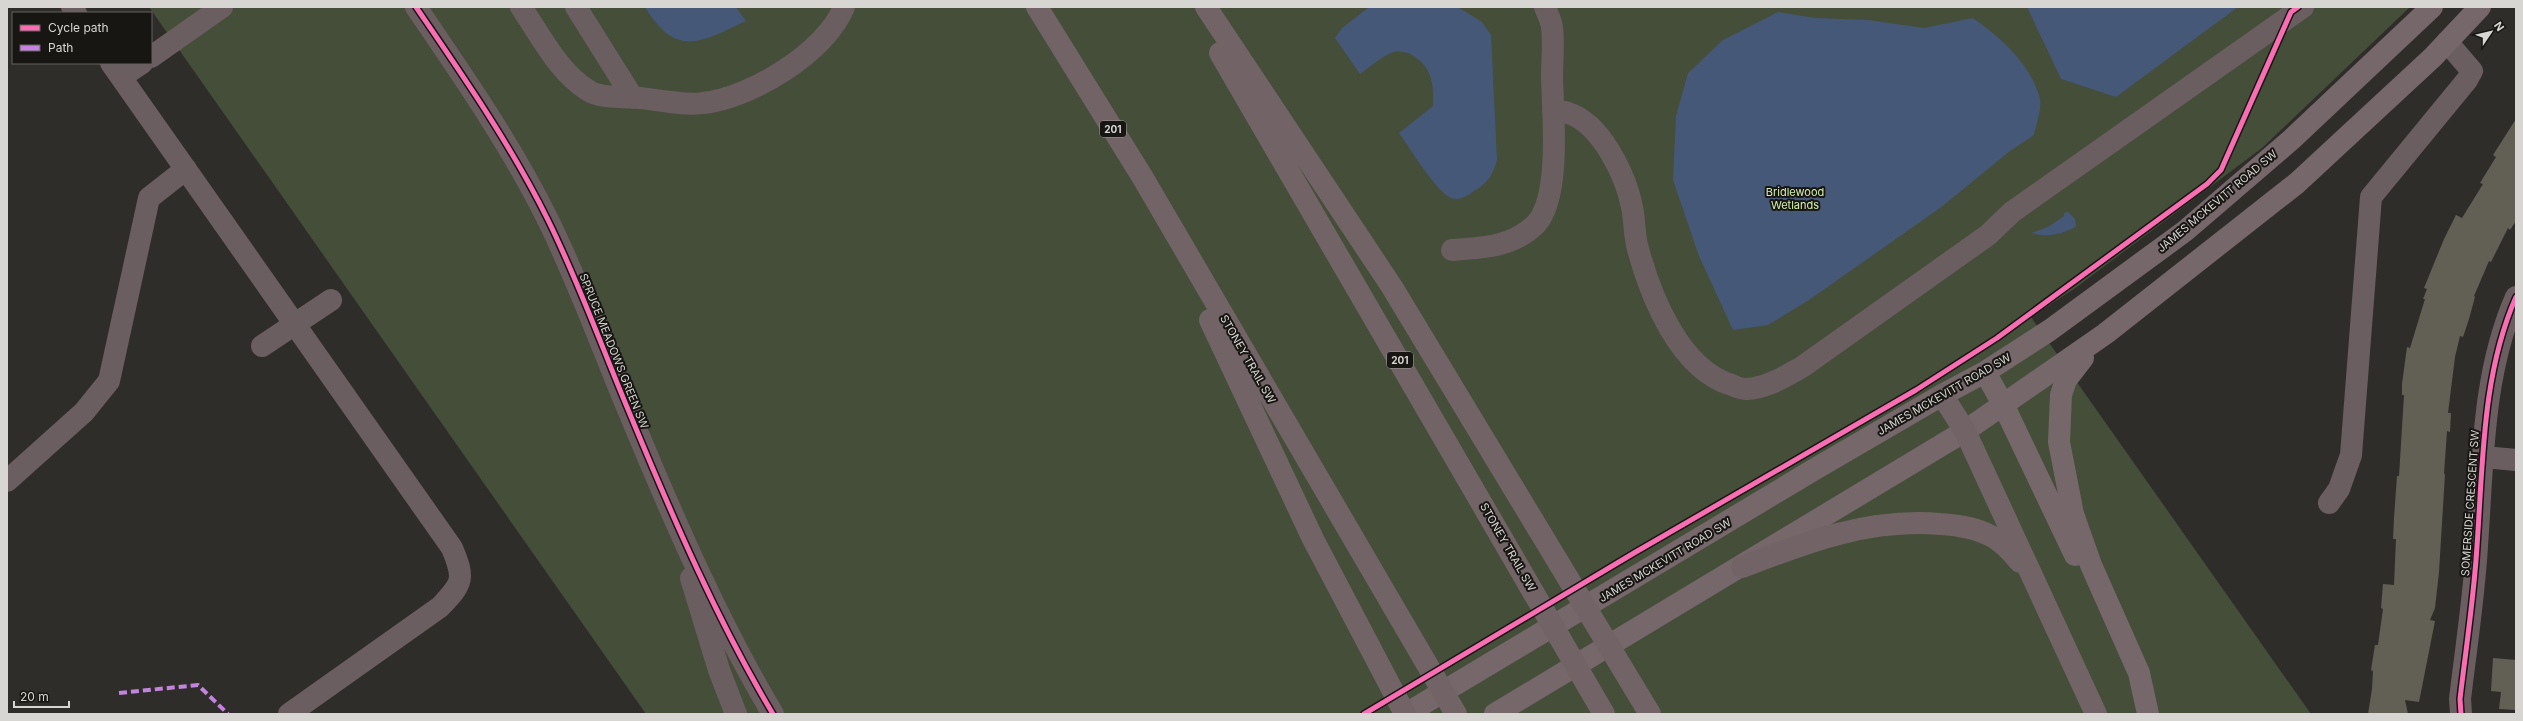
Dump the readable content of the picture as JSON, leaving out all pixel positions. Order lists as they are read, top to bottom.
{
  "streets": {
    "highway": ["201", "STONEY TRAIL SW"],
    "main road": ["JAMES MCKEVITT ROAD SW"],
    "street": ["SPRUCE MEADOWS GREEN SW", "SOMERSIDE CRESCENT SW"]
  },
  "parks": ["Bridlewood Wetlands"],
  "legend": ["Cycle path", "Path"],
  "scale_bar": "20 m",
  "north": "top right"
}
